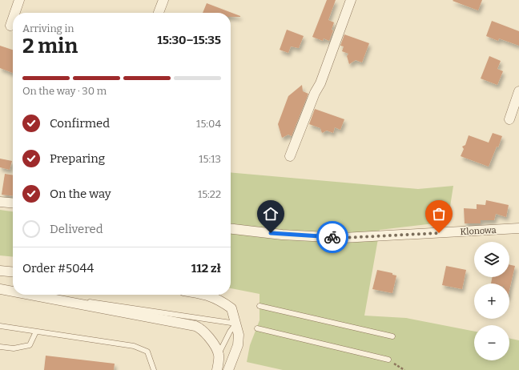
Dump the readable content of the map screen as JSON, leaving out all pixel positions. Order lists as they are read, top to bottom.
{
  "streets": {
    "street": ["Klonowa"]
  },
  "page": {
    "heading": ["2 min", "Arriving in", "15:30–15:35"],
    "panel": ["Order #5044", "112 zł"],
    "bar": "On the way · 30 m",
    "list": [
      ["Confirmed", "15:04"],
      ["Preparing", "15:13"],
      ["On the way", "15:22"],
      "Delivered"
    ],
    "map_buttons": ["+", "−"]
  }
}
